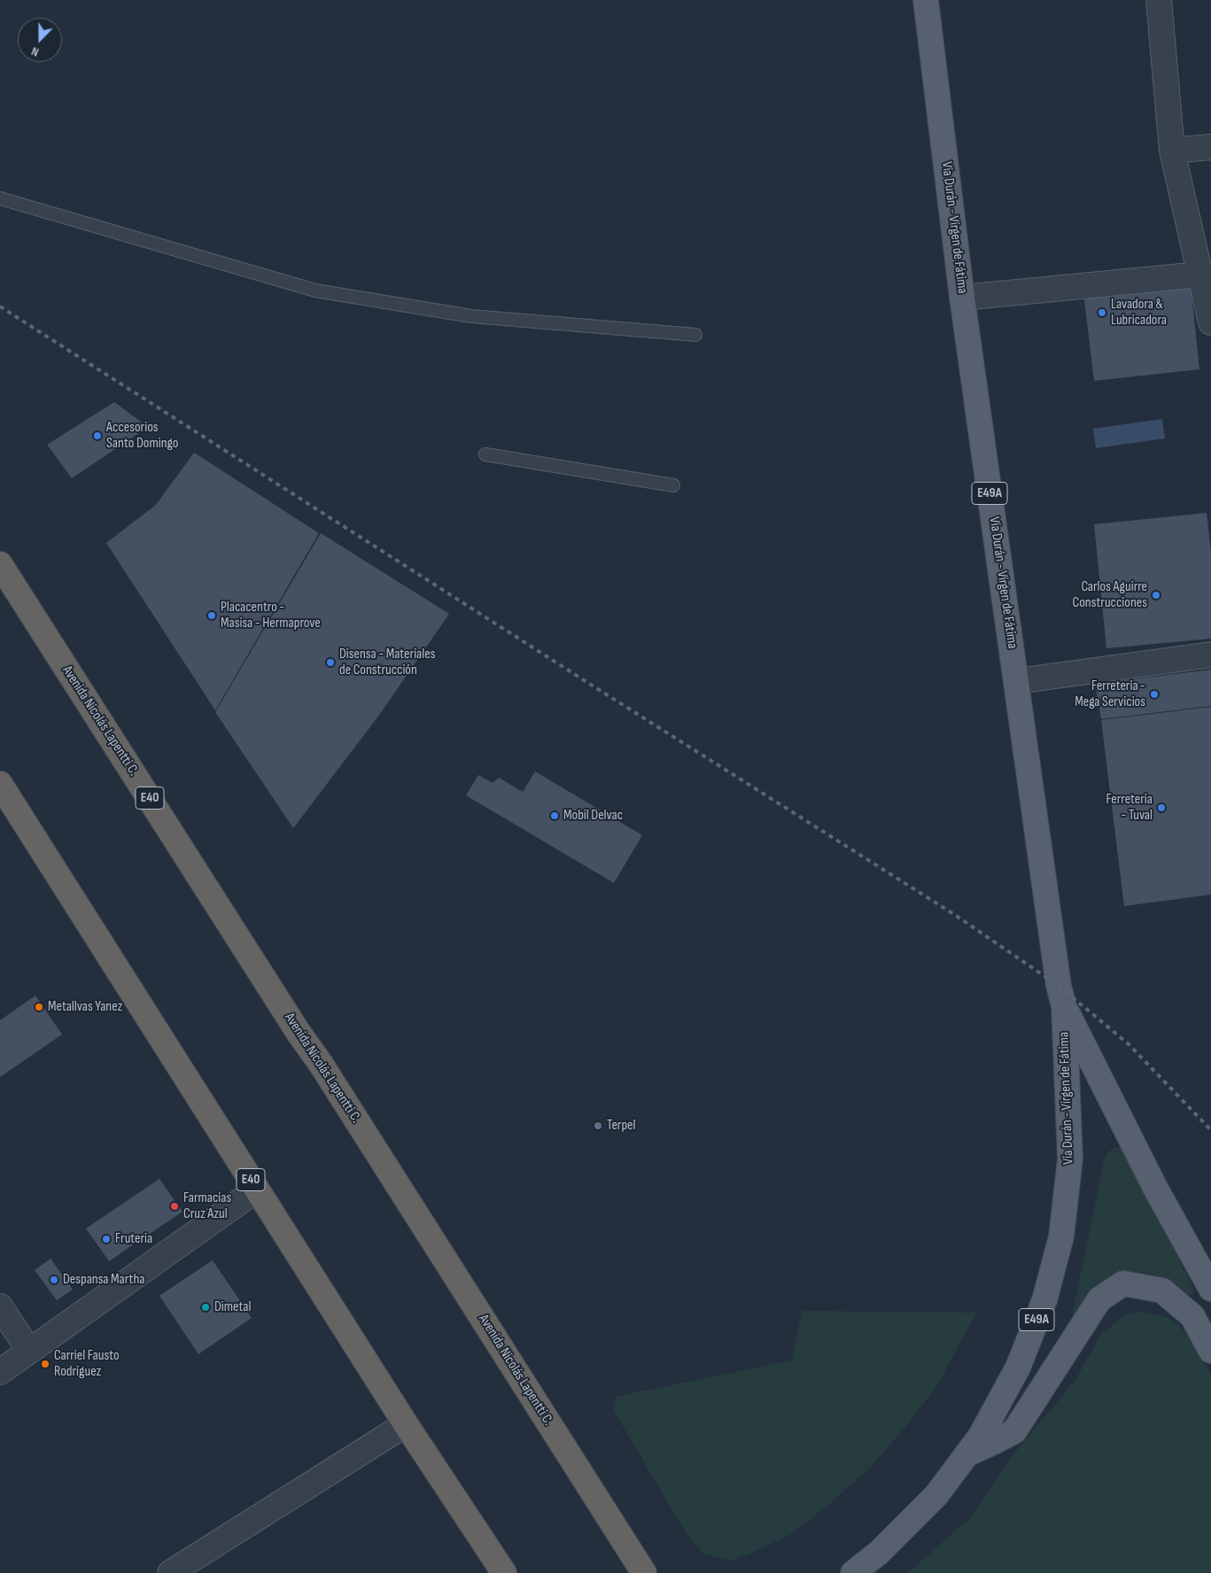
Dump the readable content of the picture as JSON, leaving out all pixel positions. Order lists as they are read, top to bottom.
{
  "streets": {
    "highway": ["Avenida Nicolás Lapentti C.", "E40"],
    "main road": ["Vía Durán - Vírgen de Fátima", "E49A"]
  },
  "places": [
    "Lavadora & Lubricadora",
    "Accesorios Santo Domingo",
    "Carlos Aguirre Construcciones",
    "Placacentro - Masisa - Hermaprove",
    "Disensa - Materiales de Construcción",
    "Ferreteria - Mega Servicios",
    "Ferreteria - Tuval",
    "Mobil Delvac",
    "Metallvas Yanez",
    "Terpel",
    "Farmacias Cruz Azul",
    "Fruteria",
    "Despansa Martha",
    "Dimetal",
    "Carriel Fausto Rodríguez"
  ],
  "north": "bottom"
}
